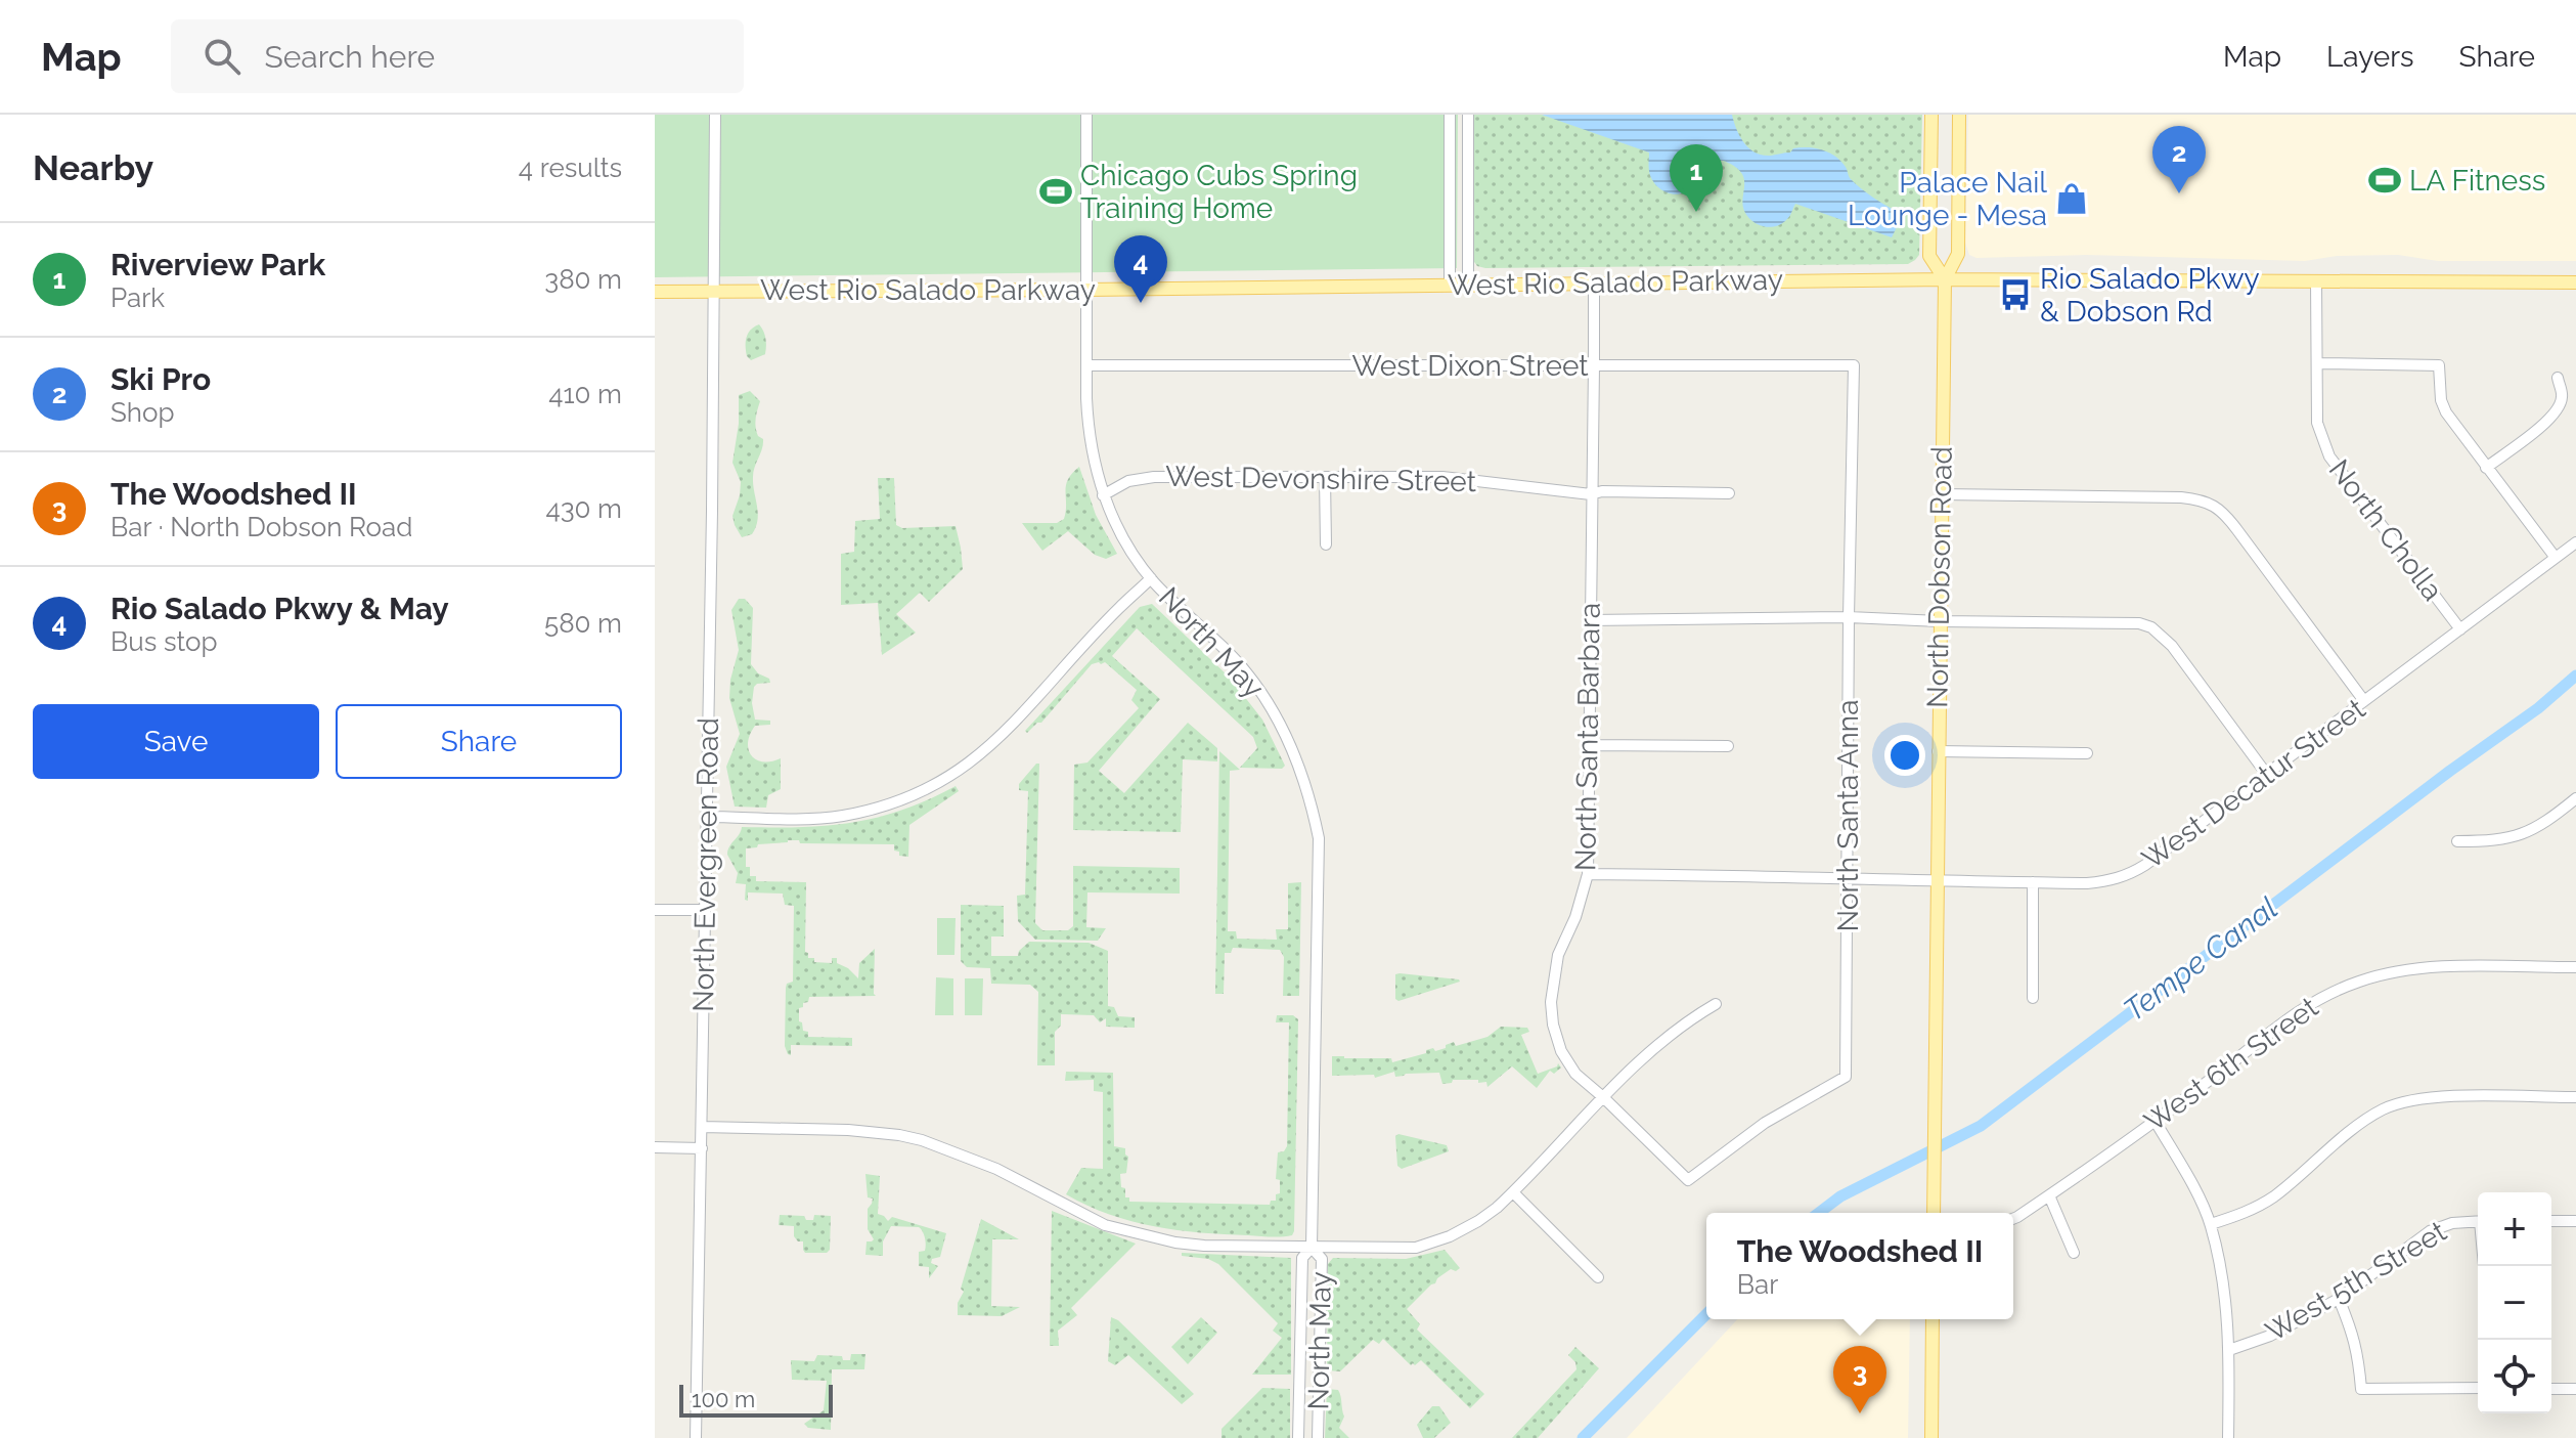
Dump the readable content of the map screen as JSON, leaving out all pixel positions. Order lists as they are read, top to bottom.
{
  "streets": {
    "main road": ["West Rio Salado Parkway", "North Dobson Road"],
    "street": [
      "West Dixon Street",
      "West Devonshire Street",
      "North Cholla",
      "North May",
      "North Santa Barbara",
      "West Decatur Street",
      "North Santa Anna",
      "North Evergreen Road",
      "West 6th Street",
      "West 5th Street"
    ]
  },
  "crossings": [
    ["West Rio Salado Parkway", "North Cholla"],
    ["West Rio Salado Parkway", "North Dobson Road"],
    ["West Rio Salado Parkway", "North May"],
    ["West Rio Salado Parkway", "North Santa Barbara"],
    ["West Rio Salado Parkway", "North Evergreen Road"],
    ["West Dixon Street", "North May"],
    ["West Dixon Street", "North Santa Barbara"],
    ["West Dixon Street", "North Santa Anna"],
    ["West Devonshire Street", "North May"],
    ["West Devonshire Street", "North Santa Barbara"],
    ["North Cholla", "West Decatur Street"],
    ["North Dobson Road", "West Decatur Street"],
    ["North Santa Barbara", "West Decatur Street"],
    ["North Santa Barbara", "North Santa Anna"],
    ["West Decatur Street", "North Santa Anna"]
  ],
  "water": ["Tempe Canal"],
  "places": {
    "sports": ["LA Fitness", "Chicago Cubs Spring Training Home"],
    "shop": ["Palace Nail Lounge - Mesa"],
    "bus stop": ["Rio Salado Pkwy & Dobson Rd"]
  },
  "scale_bar": "100 m",
  "page": {
    "header": "Map",
    "search": "Search here",
    "nav": ["Map", "Layers", "Share"],
    "heading": ["Nearby", "4 results"],
    "pins": [
      "2",
      "1",
      "4",
      "3"
    ],
    "list": [
      {
        "mark": "1",
        "name": "Riverview Park",
        "note": "Park",
        "value": "380 m"
      },
      {
        "mark": "2",
        "name": "Ski Pro",
        "note": "Shop",
        "value": "410 m"
      },
      {
        "mark": "3",
        "name": "The Woodshed II",
        "note": "Bar · North Dobson Road",
        "value": "430 m"
      },
      {
        "mark": "4",
        "name": "Rio Salado Pkwy & May",
        "note": "Bus stop",
        "value": "580 m"
      }
    ],
    "buttons": ["Save", "Share"],
    "map_buttons": ["+", "−"],
    "popup": ["The Woodshed II", "Bar"],
    "scale": "100 m"
  }
}
